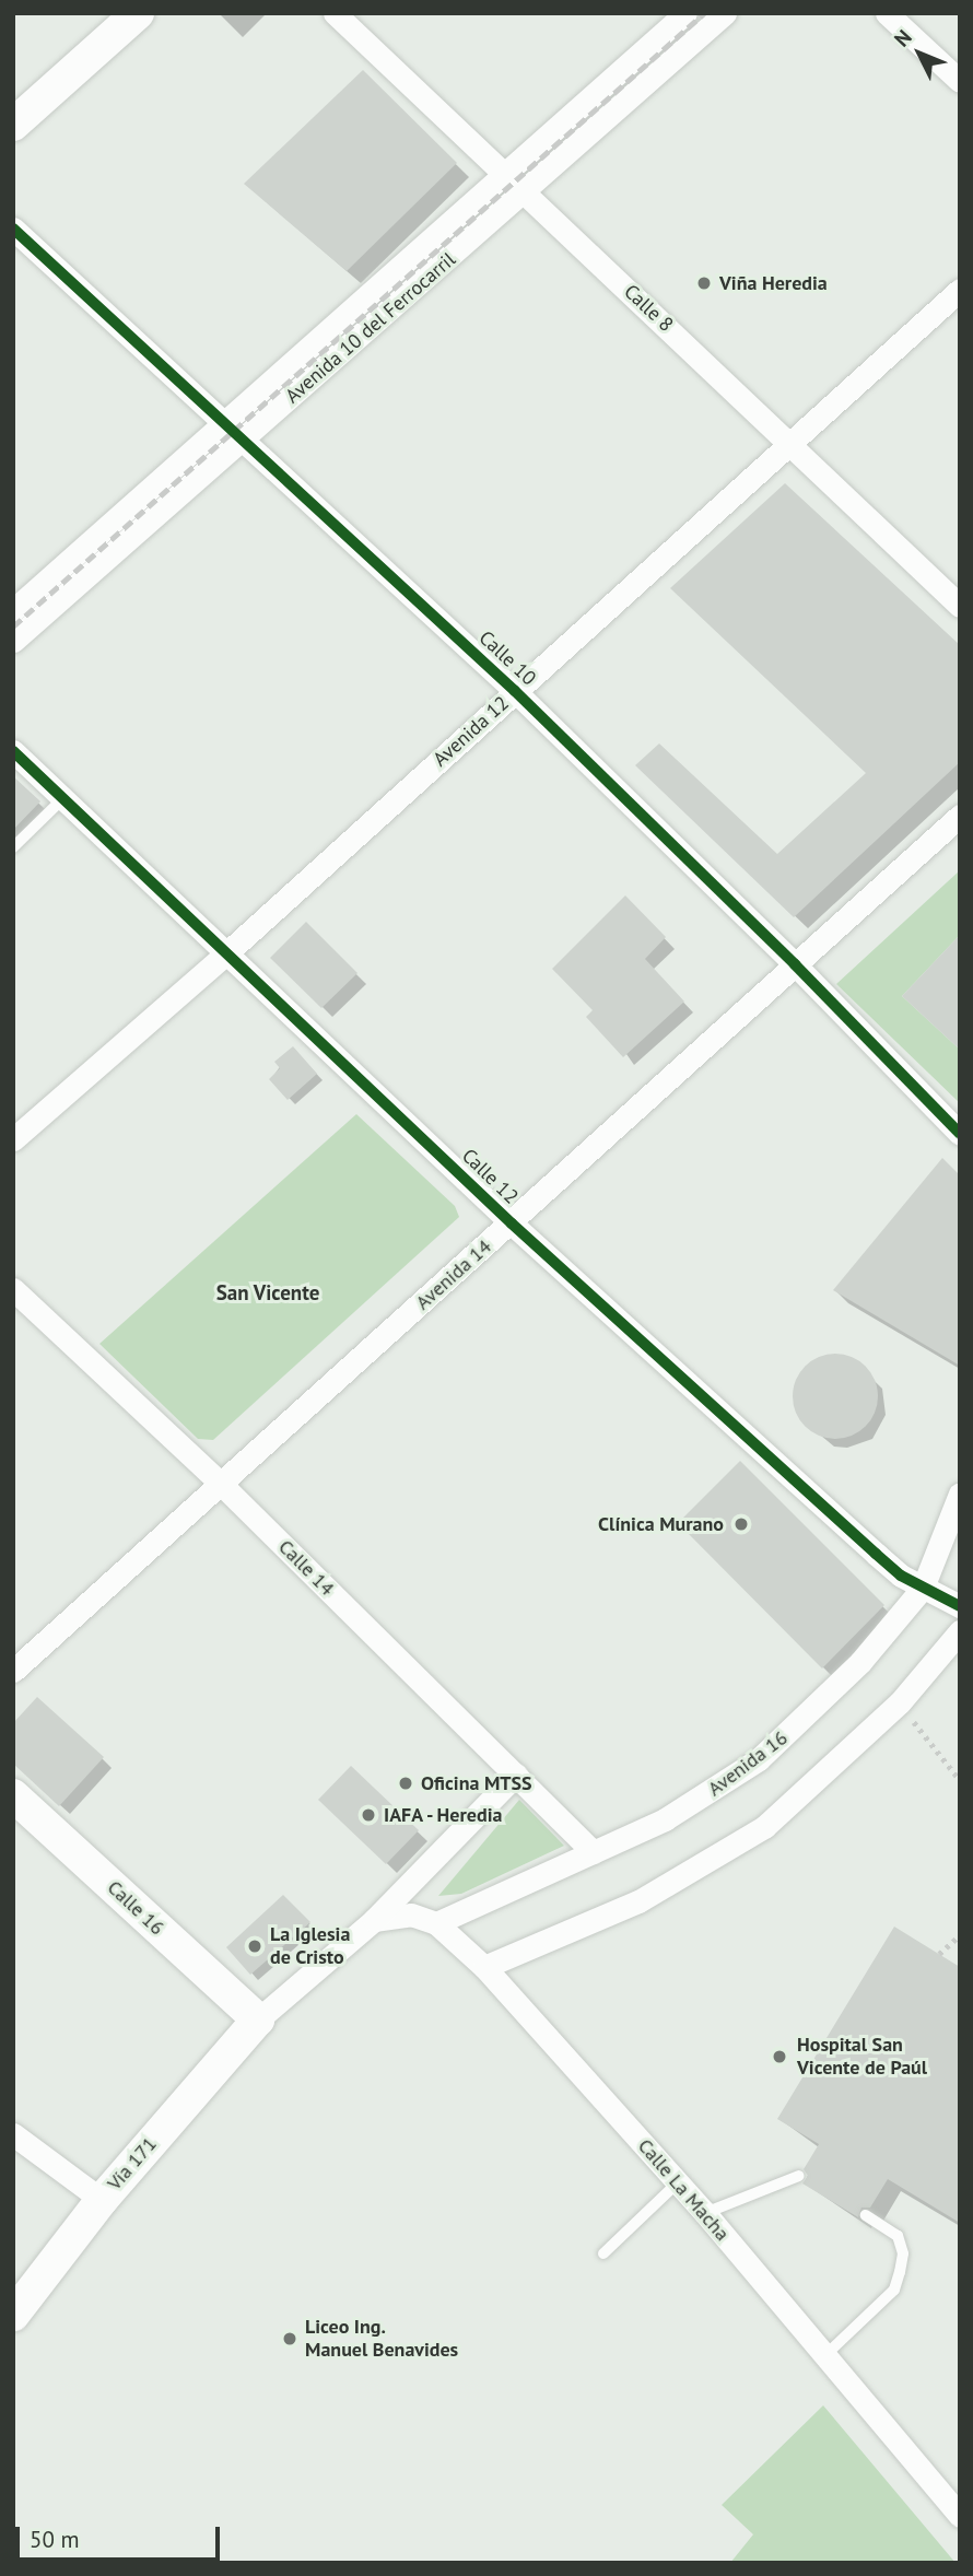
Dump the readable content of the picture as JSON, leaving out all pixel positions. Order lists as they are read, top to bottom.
{
  "streets": {
    "main road": ["Calle 16", "Vía 171"],
    "street": [
      "Calle 8",
      "Avenida 10 del Ferrocarril",
      "Calle 10",
      "Avenida 12",
      "Calle 12",
      "Avenida 14",
      "Calle 14",
      "Avenida 16",
      "Calle La Macha"
    ]
  },
  "crossings": [
    ["Calle 8", "Avenida 10 del Ferrocarril"],
    ["Calle 8", "Avenida 12"],
    ["Avenida 10 del Ferrocarril", "Calle 10"],
    ["Calle 10", "Avenida 12"],
    ["Calle 10", "Avenida 14"],
    ["Avenida 12", "Calle 12"],
    ["Calle 12", "Avenida 14"],
    ["Calle 12", "Avenida 16"],
    ["Avenida 14", "Calle 14"],
    ["Calle 14", "Avenida 16"],
    ["Avenida 16", "Calle La Macha"],
    ["Calle 16", "Vía 171"]
  ],
  "districts": ["San Vicente"],
  "places": [
    "Viña Heredia",
    "Clínica Murano",
    "Oficina MTSS",
    "IAFA - Heredia",
    "La Iglesia de Cristo",
    "Hospital San Vicente de Paúl",
    "Liceo Ing. Manuel Benavides"
  ],
  "scale_bar": "50 m",
  "north": "top left"
}
